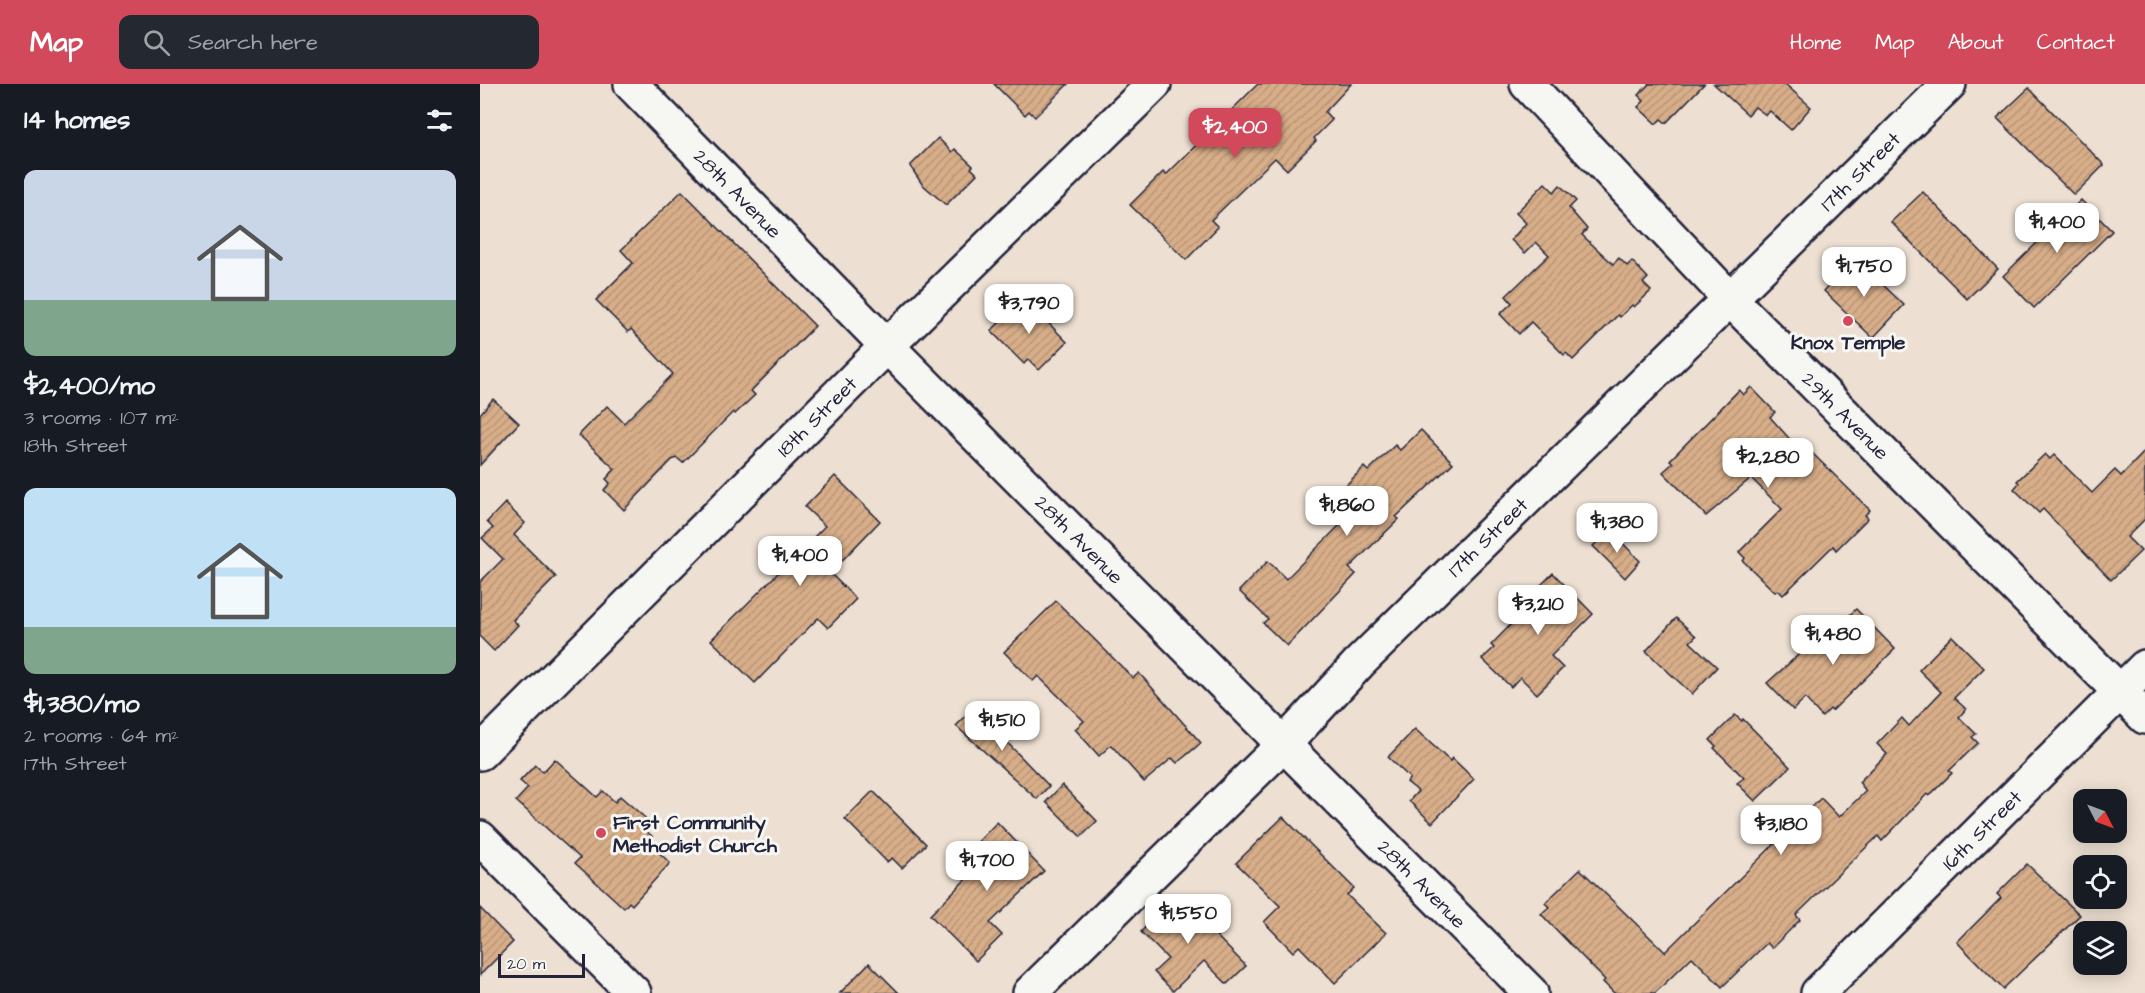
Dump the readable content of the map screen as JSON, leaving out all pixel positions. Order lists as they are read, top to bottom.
{
  "streets": {
    "street": [
      "17th Street",
      "28th Avenue",
      "29th Avenue",
      "18th Street",
      "16th Street"
    ]
  },
  "crossings": [
    ["17th Street", "28th Avenue"],
    ["17th Street", "29th Avenue"],
    ["28th Avenue", "18th Street"],
    ["29th Avenue", "16th Street"]
  ],
  "places": ["Knox Temple", "First Community Methodist Church"],
  "scale_bar": "20 m",
  "north": "bottom right",
  "page": {
    "header": "Map",
    "search": "Search here",
    "nav": [
      "Home",
      "Map",
      "About",
      "Contact"
    ],
    "heading": "14 homes",
    "price": [
      "$2,400",
      "$1,400",
      "$1,750",
      "$3,790",
      "$2,280",
      "$1,860",
      "$1,380",
      "$1,400",
      "$3,210",
      "$1,480",
      "$1,510",
      "$3,180",
      "$1,700",
      "$1,550"
    ],
    "list": [
      {
        "name": "$2,400/mo",
        "note": "3 rooms · 107 m² · 18th Street"
      },
      {
        "name": "$1,380/mo",
        "note": "2 rooms · 64 m² · 17th Street"
      }
    ],
    "scale": "20 m"
  }
}
